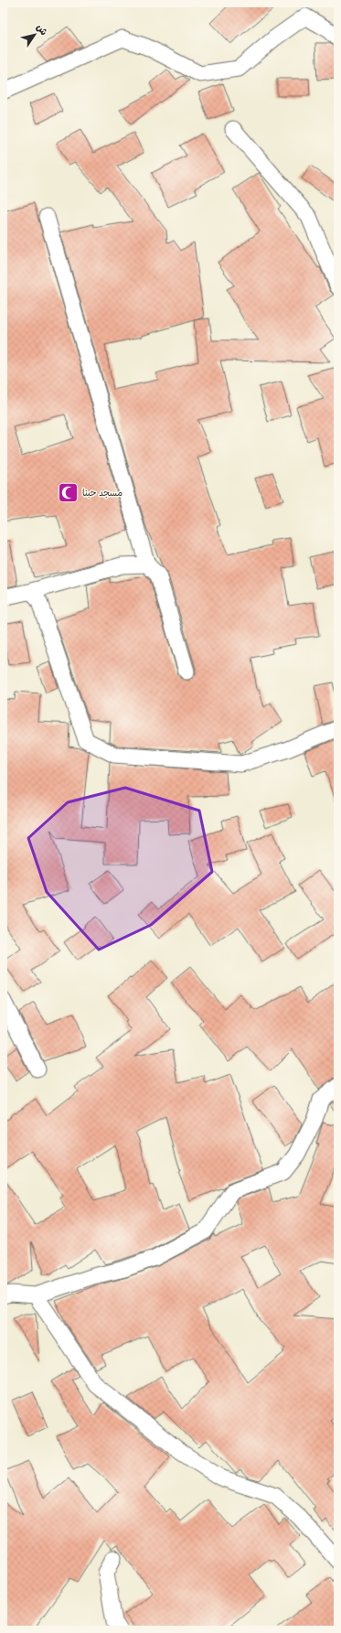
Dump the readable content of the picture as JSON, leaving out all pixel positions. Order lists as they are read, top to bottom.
{
  "places": {
    "mosque": ["مسجد حبنا"]
  },
  "north": "top right"
}
